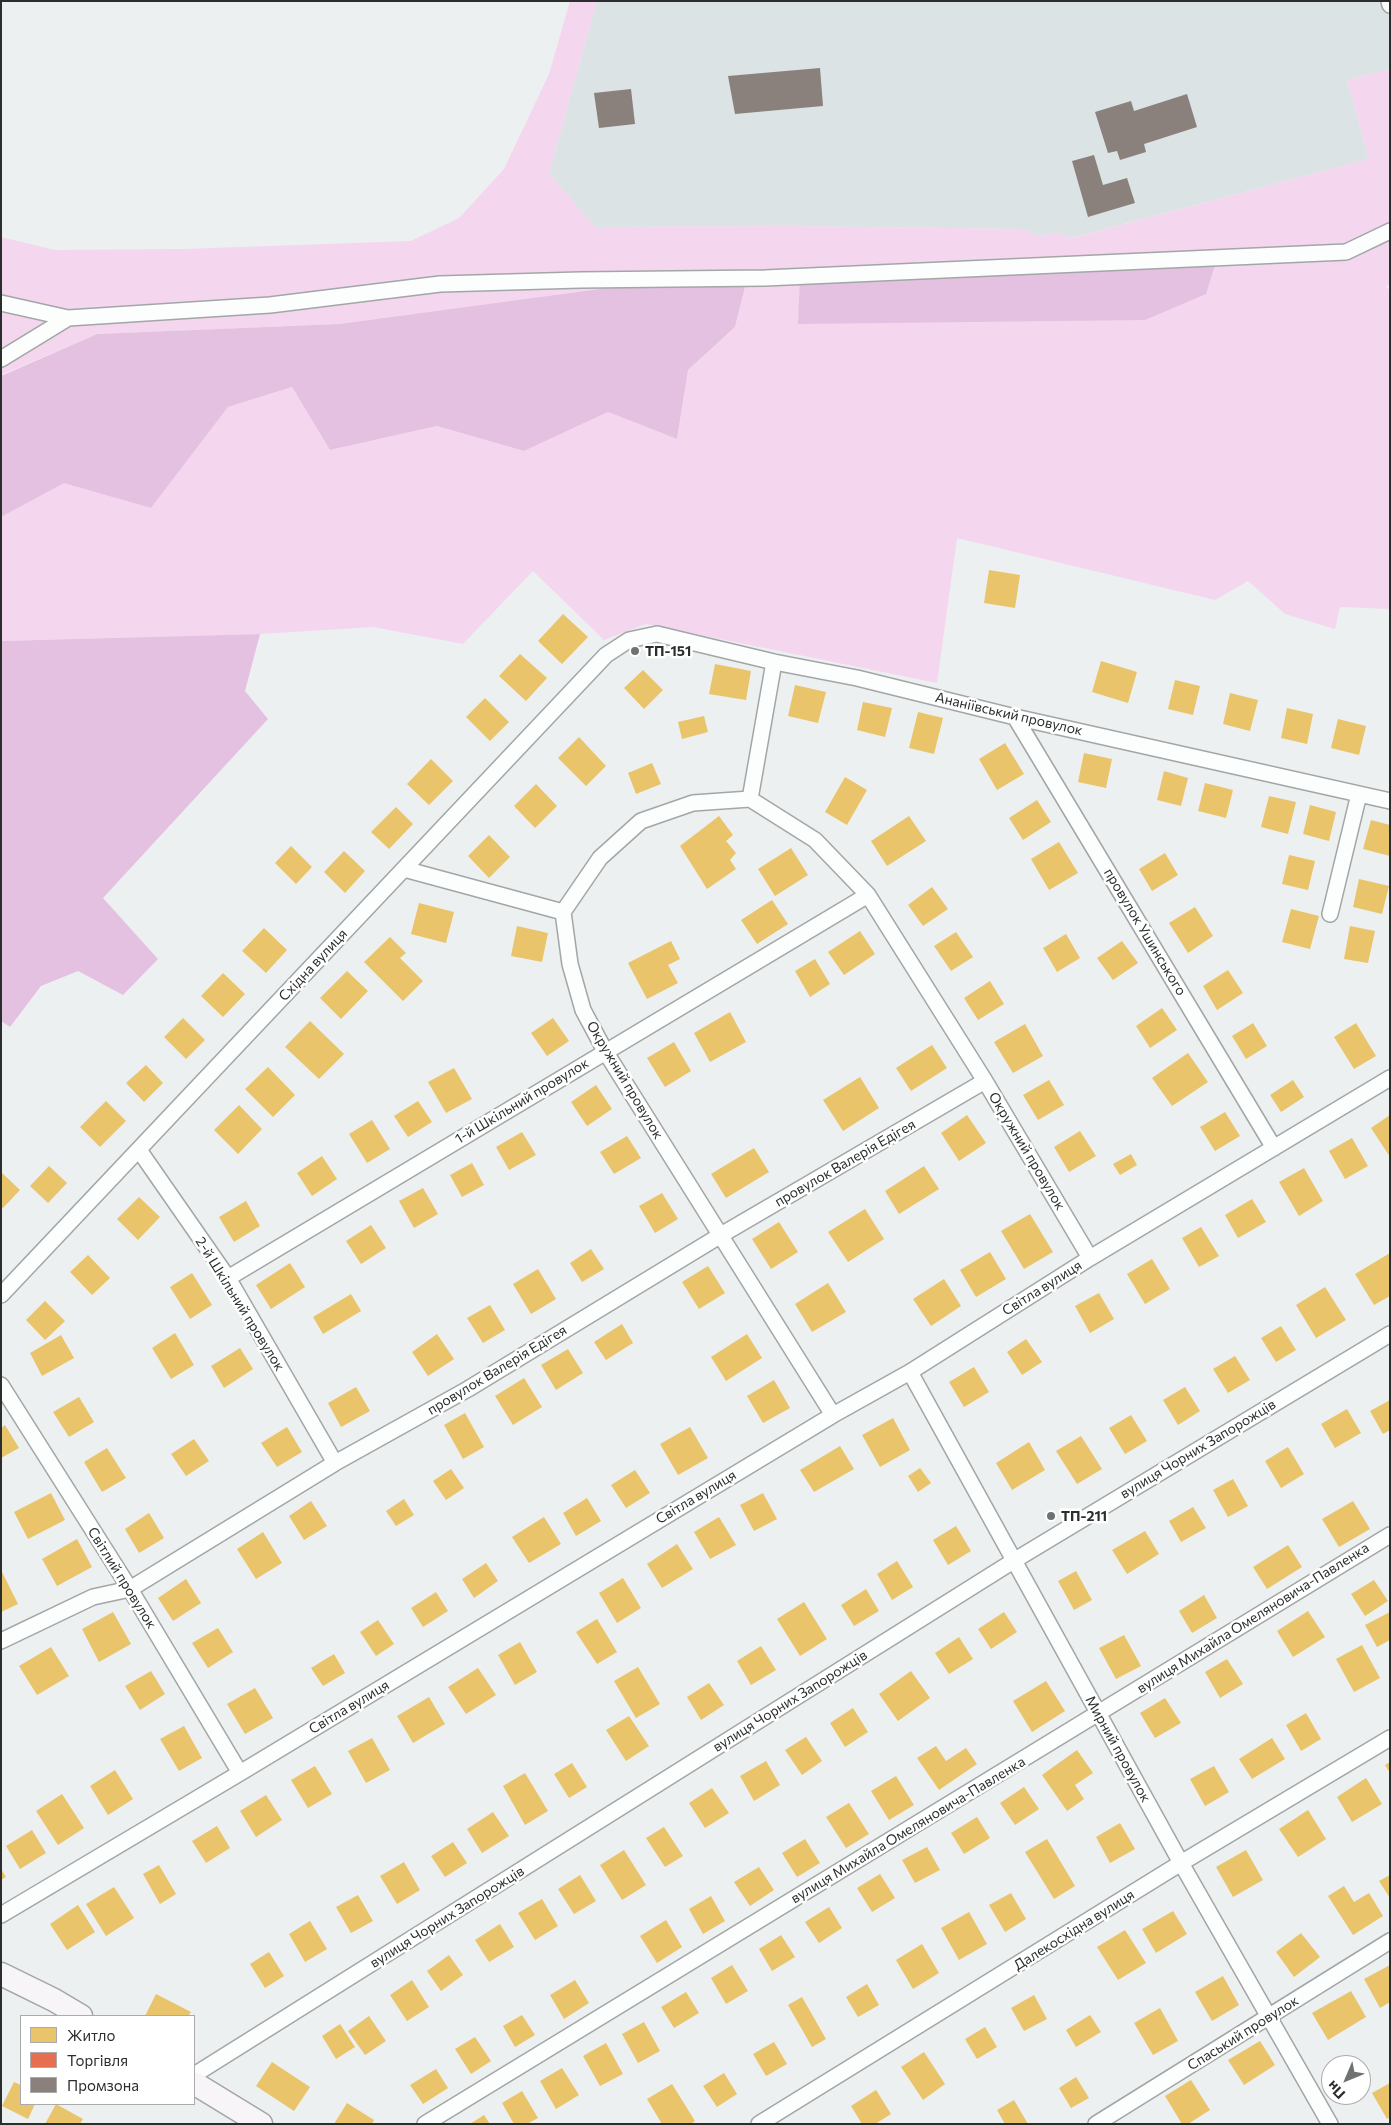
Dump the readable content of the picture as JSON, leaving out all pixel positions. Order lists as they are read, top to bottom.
{
  "streets": {
    "street": [
      "Ананіївський провулок",
      "провулок Ушинського",
      "Східна вулиця",
      "Окружний провулок",
      "1-й Шкільний провулок",
      "провулок Валерія Едігея",
      "Світла вулиця",
      "2-й Шкільний провулок",
      "вулиця Чорних Запорожців",
      "Світлий провулок",
      "вулиця Михайла Омеляновича-Павленка",
      "Мирний провулок",
      "Далекосхідна вулиця",
      "Спаський провулок"
    ]
  },
  "crossings": [
    ["Ананіївський провулок", "провулок Ушинського"],
    ["Ананіївський провулок", "Східна вулиця"],
    ["провулок Ушинського", "Світла вулиця"],
    ["Східна вулиця", "2-й Шкільний провулок"],
    ["Окружний провулок", "1-й Шкільний провулок"],
    ["Окружний провулок", "провулок Валерія Едігея"],
    ["Окружний провулок", "Світла вулиця"],
    ["1-й Шкільний провулок", "2-й Шкільний провулок"],
    ["провулок Валерія Едігея", "2-й Шкільний провулок"],
    ["провулок Валерія Едігея", "Світлий провулок"],
    ["Світла вулиця", "Світлий провулок"],
    ["Світла вулиця", "Мирний провулок"],
    ["вулиця Чорних Запорожців", "Мирний провулок"],
    ["вулиця Михайла Омеляновича-Павленка", "Мирний провулок"],
    ["Мирний провулок", "Далекосхідна вулиця"],
    ["Мирний провулок", "Спаський провулок"]
  ],
  "places": ["ТП-151", "ТП-211"],
  "legend": ["Житло", "Торгівля", "Промзона"],
  "north": "bottom left"
}
